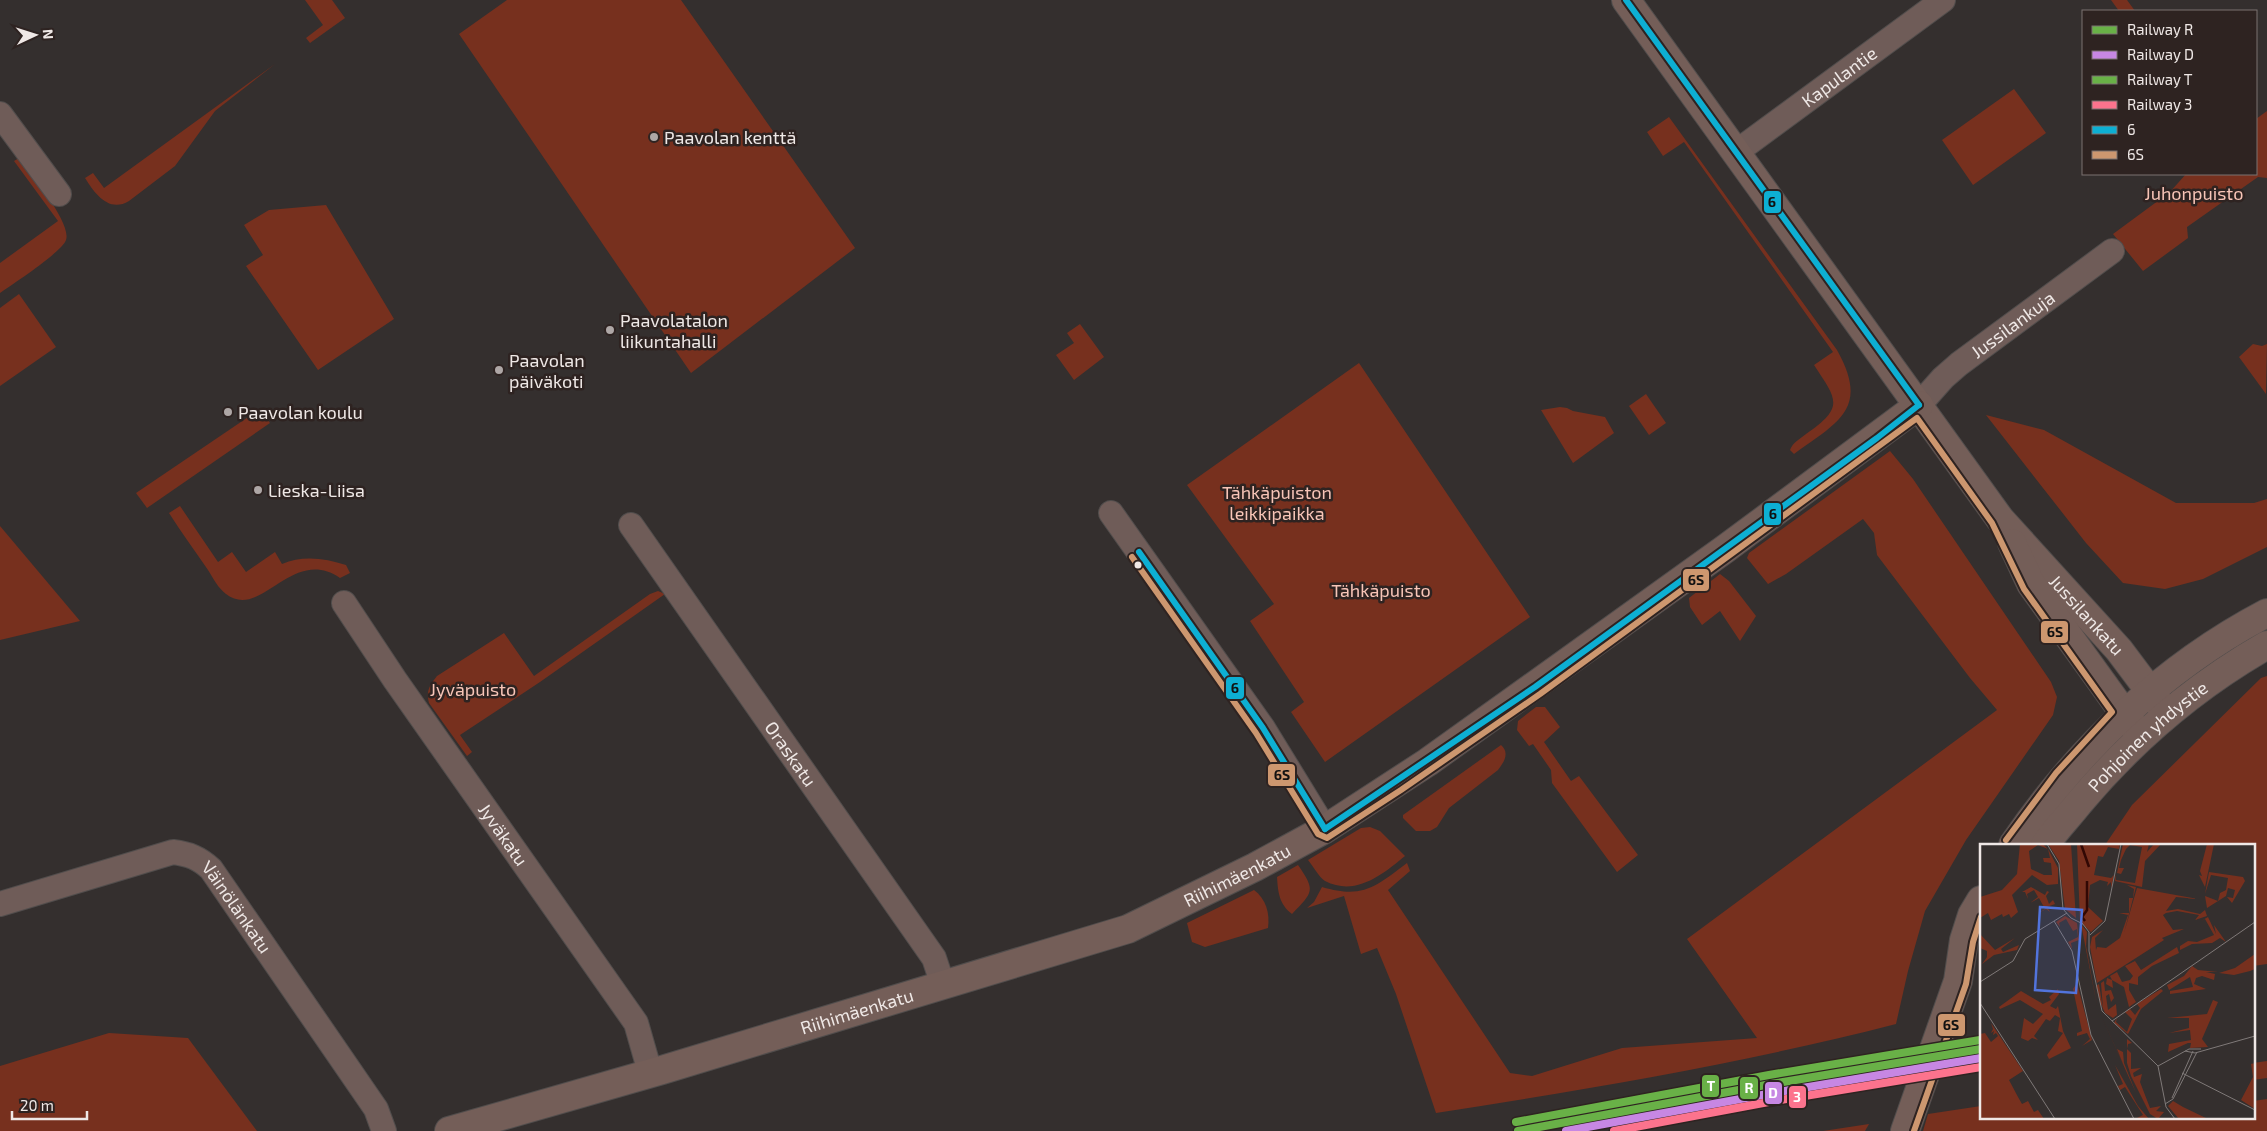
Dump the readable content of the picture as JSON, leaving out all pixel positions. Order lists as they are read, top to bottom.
{
  "streets": {
    "main road": ["Jussilankatu", "Pohjoinen yhdystie", "Riihimäenkatu"],
    "street": [
      "Kapulantie",
      "Jussilankuja",
      "Oraskatu",
      "Jyväkatu",
      "Väinölänkatu"
    ]
  },
  "crossings": [
    ["Kapulantie", "Jussilankatu"],
    ["Jussilankuja", "Jussilankatu"],
    ["Jussilankuja", "Riihimäenkatu"],
    ["Jussilankatu", "Pohjoinen yhdystie"],
    ["Jussilankatu", "Riihimäenkatu"],
    ["Oraskatu", "Riihimäenkatu"],
    ["Jyväkatu", "Riihimäenkatu"]
  ],
  "parks": [
    "Juhonpuisto",
    "Tähkäpuiston leikkipaikka",
    "Tähkäpuisto",
    "Jyväpuisto"
  ],
  "places": [
    "Paavolan kenttä",
    "Paavolatalon liikuntahalli",
    "Paavolan päiväkoti",
    "Paavolan koulu",
    "Lieska-Liisa"
  ],
  "lines": [
    "transit line 6",
    "transit line 6S",
    "rail line T",
    "rail line R",
    "rail line D",
    "rail line 3"
  ],
  "legend": [
    "Railway R",
    "Railway D",
    "Railway T",
    "Railway 3",
    "6",
    "6S"
  ],
  "scale_bar": "20 m",
  "north": "right"
}
